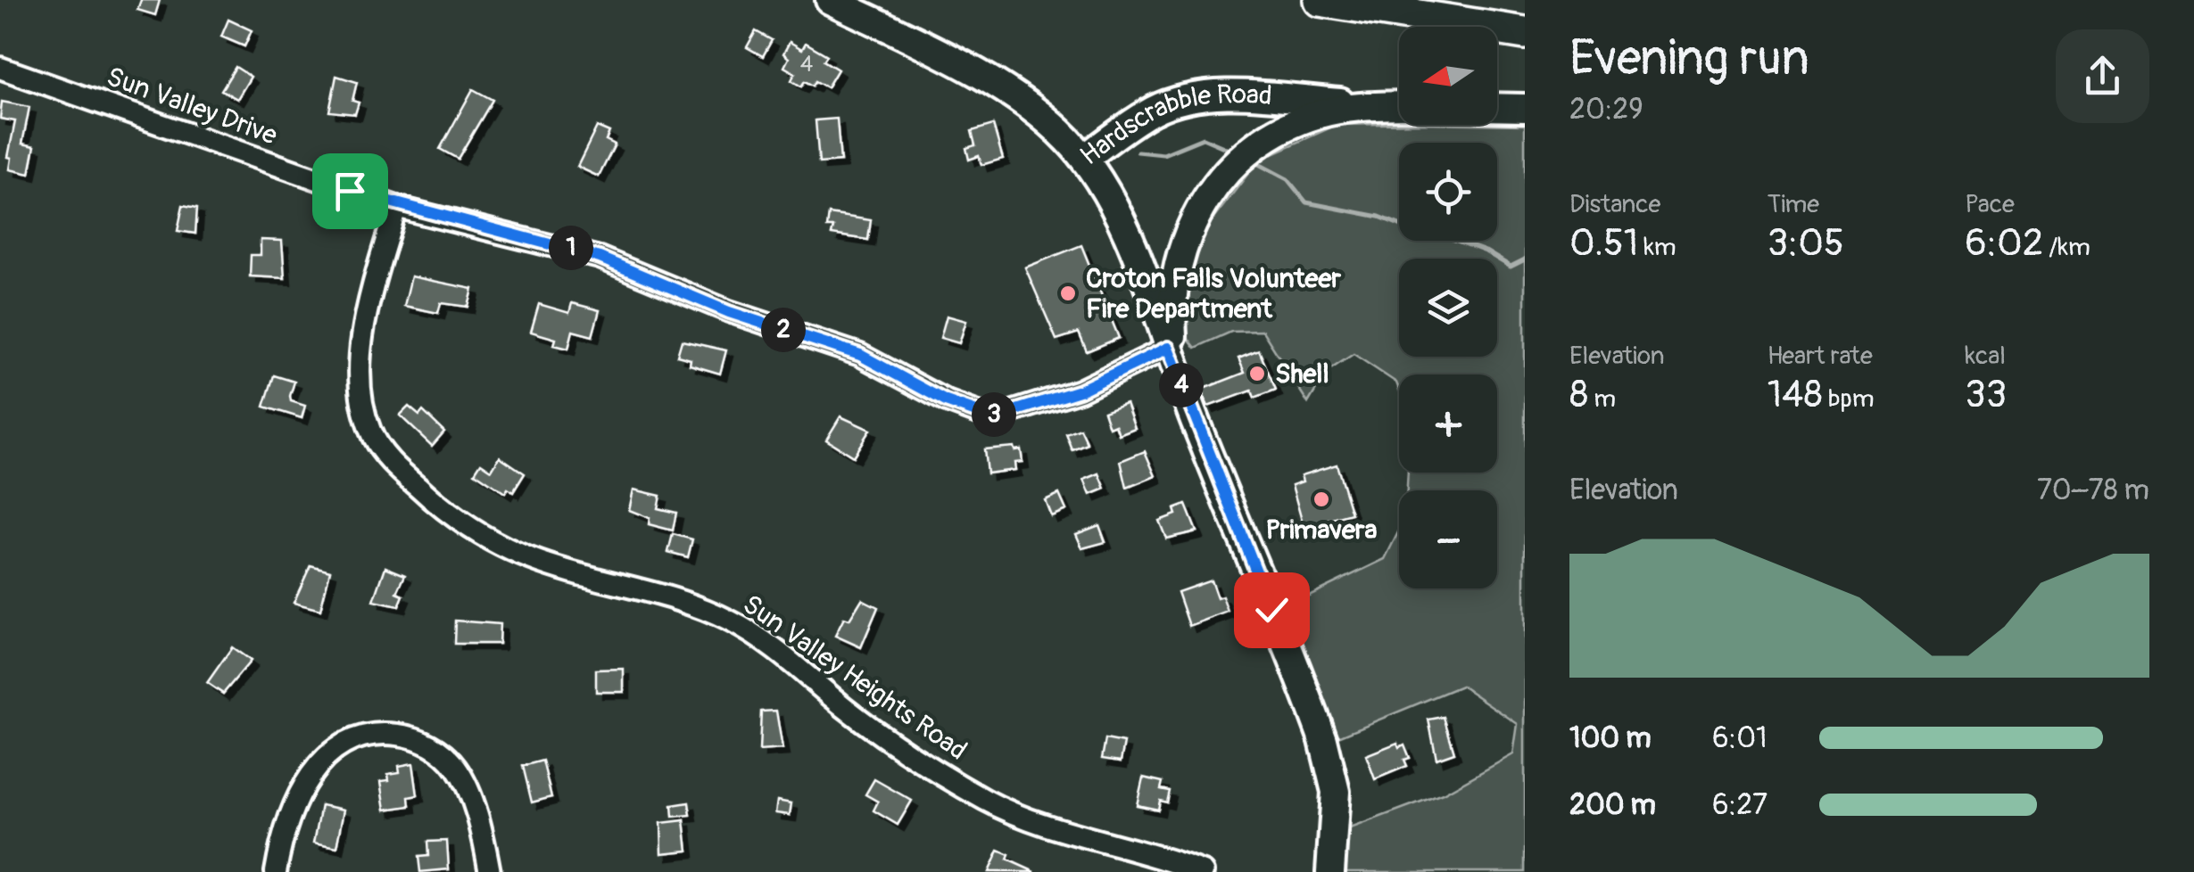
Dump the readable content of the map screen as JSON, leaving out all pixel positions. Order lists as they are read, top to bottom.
{
  "streets": {
    "main road": ["Hardscrabble Road"],
    "street": ["Sun Valley Drive", "Sun Valley Heights Road"]
  },
  "crossings": [
    ["Sun Valley Drive", "Sun Valley Heights Road"]
  ],
  "places": ["Croton Falls Volunteer Fire Department", "Shell", "Primavera"],
  "house_numbers": ["4"],
  "north": "left",
  "page": {
    "heading": ["Evening run", "20:29"],
    "map_buttons": ["+", "−"],
    "stats": [
      ["Distance", "0.51 km"],
      ["Time", "3:05"],
      ["Pace", "6:02 /km"],
      ["Elevation", "8 m"],
      ["Heart rate", "148 bpm"],
      ["kcal", "33"]
    ],
    "pins": [
      "1",
      "2",
      "4",
      "3"
    ],
    "chart": ["Elevation", "70–78 m"],
    "list": [
      {
        "name": "100 m",
        "note": "6:01"
      },
      {
        "name": "200 m",
        "note": "6:27"
      }
    ]
  }
}
